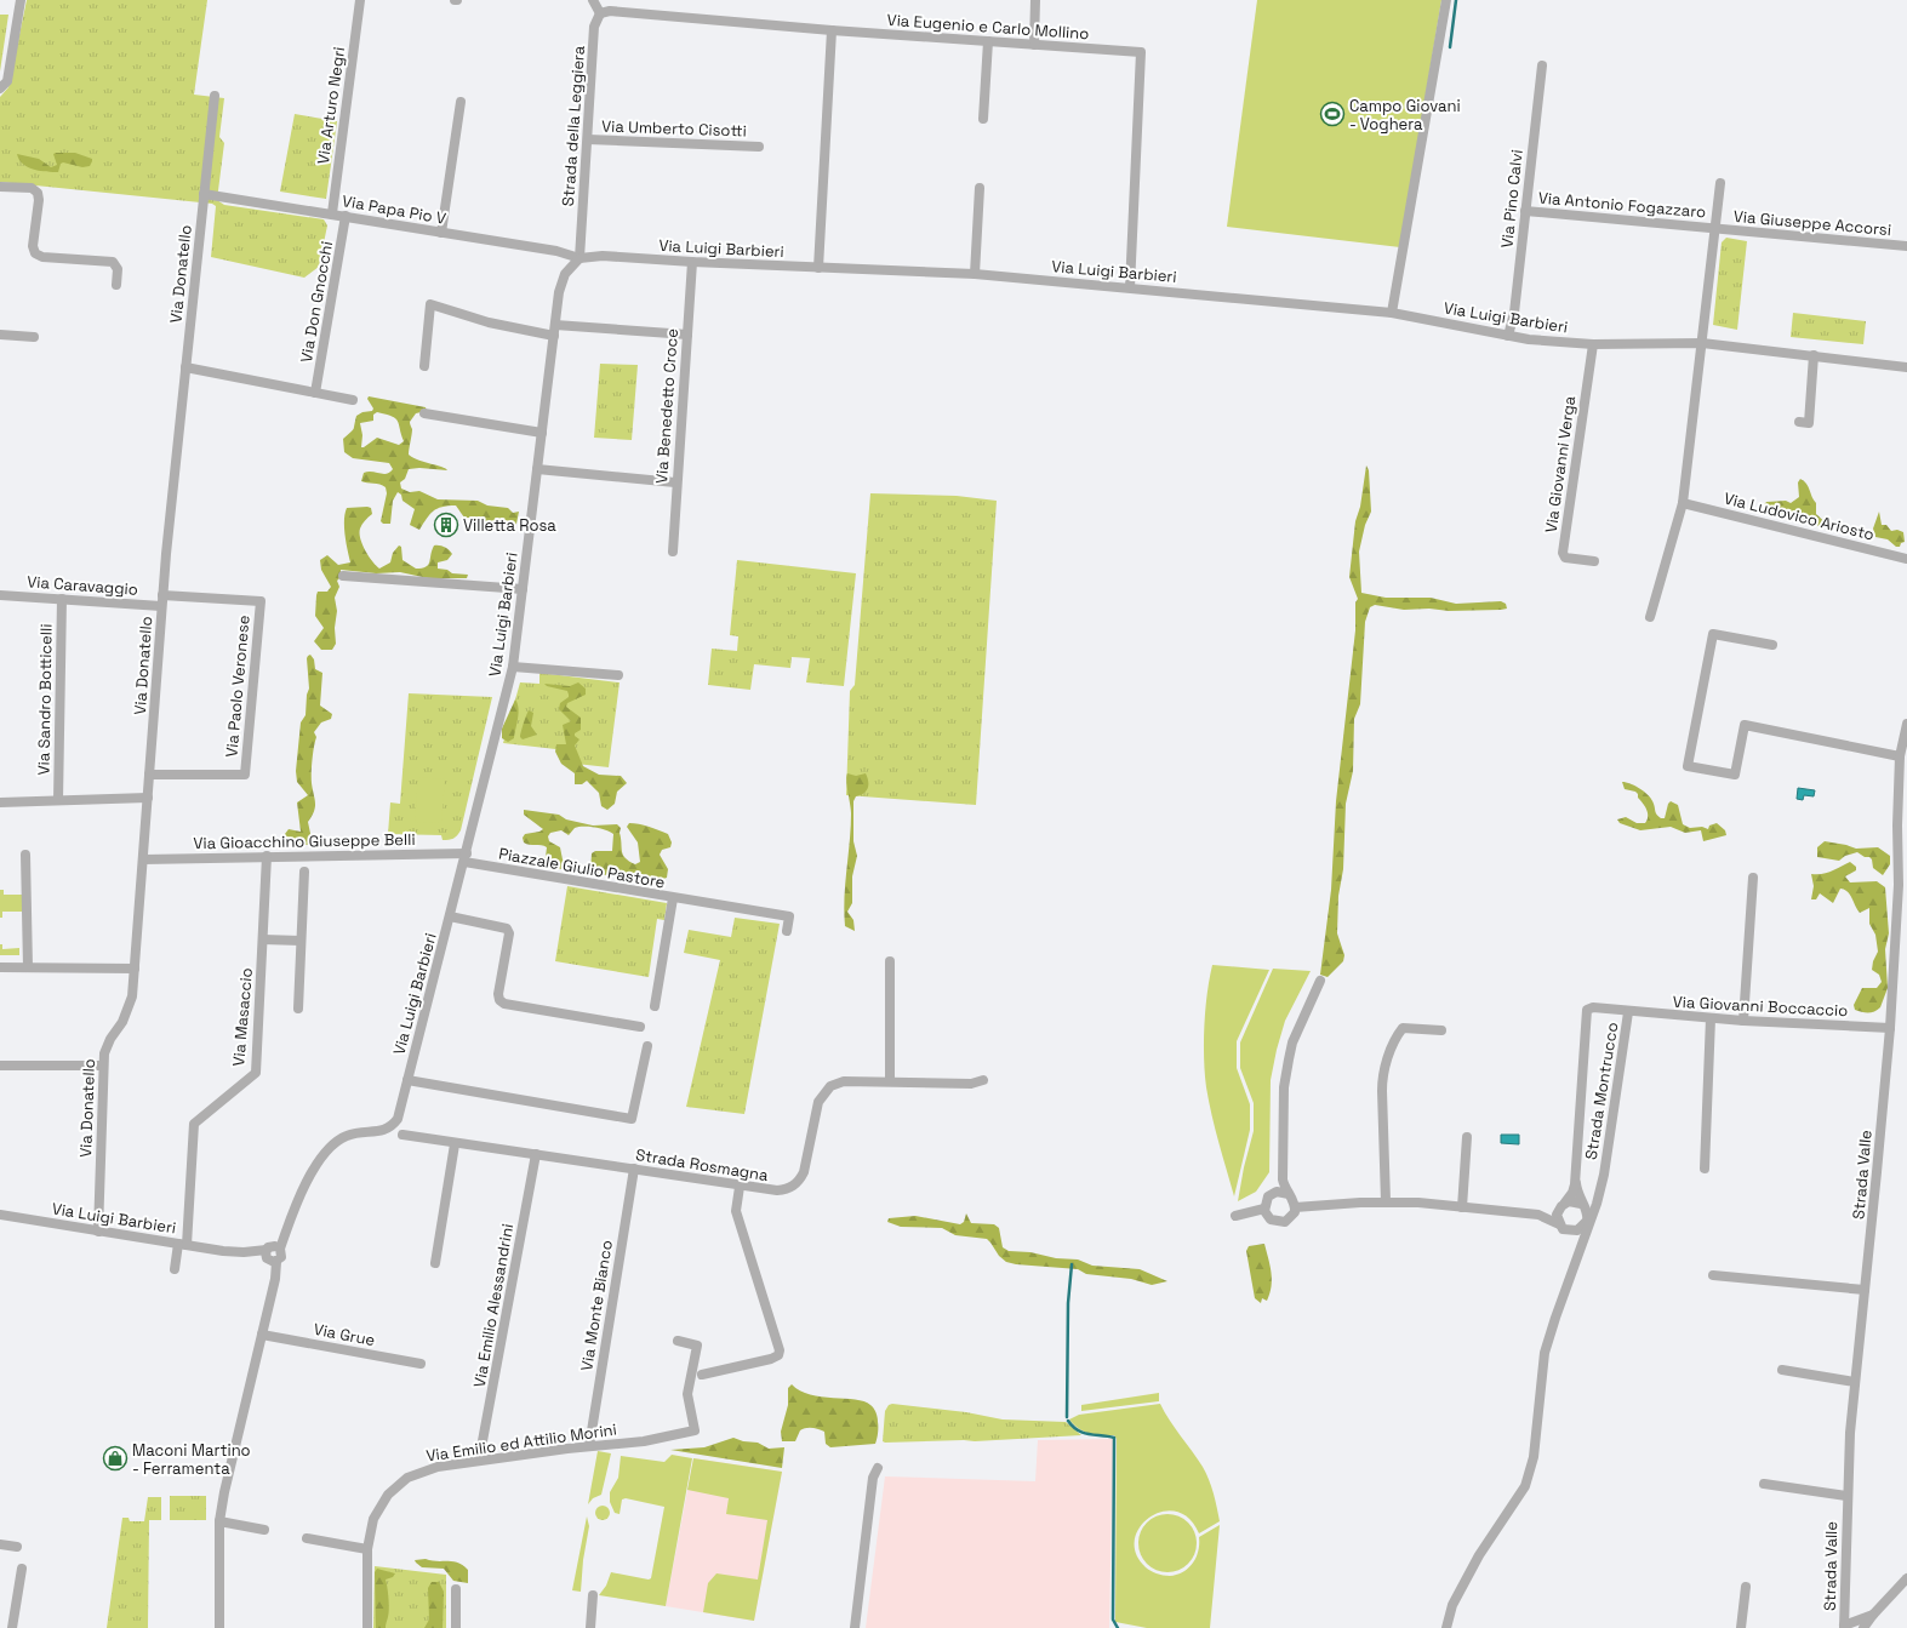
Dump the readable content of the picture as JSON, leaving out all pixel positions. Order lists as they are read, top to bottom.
{
  "streets": {
    "street": [
      "Via Eugenio e Carlo Mollino",
      "Via Arturo Negri",
      "Strada della Leggiera",
      "Via Umberto Cisotti",
      "Via Pino Calvi",
      "Via Antonio Fogazzaro",
      "Via Papa Pio V",
      "Via Giuseppe Accorsi",
      "Via Luigi Barbieri",
      "Via Donatello",
      "Via Don Gnocchi",
      "Via Benedetto Croce",
      "Via Giovanni Verga",
      "Via Ludovico Ariosto",
      "Via Caravaggio",
      "Via Paolo Veronese",
      "Via Sandro Botticelli",
      "Via Gioacchino Giuseppe Belli",
      "Piazzale Giulio Pastore",
      "Via Giovanni Boccaccio",
      "Via Masaccio",
      "Strada Montrucco",
      "Strada Rosmagna",
      "Strada Valle",
      "Via Emilio Alessandrini",
      "Via Monte Bianco",
      "Via Grue",
      "Via Emilio ed Attilio Morini"
    ]
  },
  "crossings": [
    ["Via Eugenio e Carlo Mollino", "Strada della Leggiera"],
    ["Via Eugenio e Carlo Mollino", "Via Luigi Barbieri"],
    ["Via Arturo Negri", "Via Papa Pio V"],
    ["Strada della Leggiera", "Via Umberto Cisotti"],
    ["Strada della Leggiera", "Via Papa Pio V"],
    ["Strada della Leggiera", "Via Luigi Barbieri"],
    ["Via Pino Calvi", "Via Antonio Fogazzaro"],
    ["Via Pino Calvi", "Via Luigi Barbieri"],
    ["Via Antonio Fogazzaro", "Via Giuseppe Accorsi"],
    ["Via Papa Pio V", "Via Luigi Barbieri"],
    ["Via Papa Pio V", "Via Donatello"],
    ["Via Papa Pio V", "Via Don Gnocchi"],
    ["Via Luigi Barbieri", "Via Donatello"],
    ["Via Luigi Barbieri", "Via Benedetto Croce"],
    ["Via Luigi Barbieri", "Via Giovanni Verga"],
    ["Via Luigi Barbieri", "Via Gioacchino Giuseppe Belli"],
    ["Via Luigi Barbieri", "Piazzale Giulio Pastore"],
    ["Via Luigi Barbieri", "Via Masaccio"],
    ["Via Donatello", "Via Caravaggio"],
    ["Via Donatello", "Via Paolo Veronese"],
    ["Via Donatello", "Via Gioacchino Giuseppe Belli"],
    ["Via Caravaggio", "Via Paolo Veronese"],
    ["Via Caravaggio", "Via Sandro Botticelli"],
    ["Via Gioacchino Giuseppe Belli", "Piazzale Giulio Pastore"],
    ["Via Gioacchino Giuseppe Belli", "Via Masaccio"],
    ["Via Giovanni Boccaccio", "Strada Montrucco"],
    ["Via Giovanni Boccaccio", "Strada Valle"],
    ["Strada Rosmagna", "Via Emilio Alessandrini"],
    ["Strada Rosmagna", "Via Monte Bianco"],
    ["Via Emilio Alessandrini", "Via Emilio ed Attilio Morini"],
    ["Via Monte Bianco", "Via Emilio ed Attilio Morini"]
  ],
  "places": {
    "sports": ["Campo Giovani - Voghera"],
    "building": ["Villetta Rosa"],
    "shop": ["Maconi Martino - Ferramenta"]
  }
}
